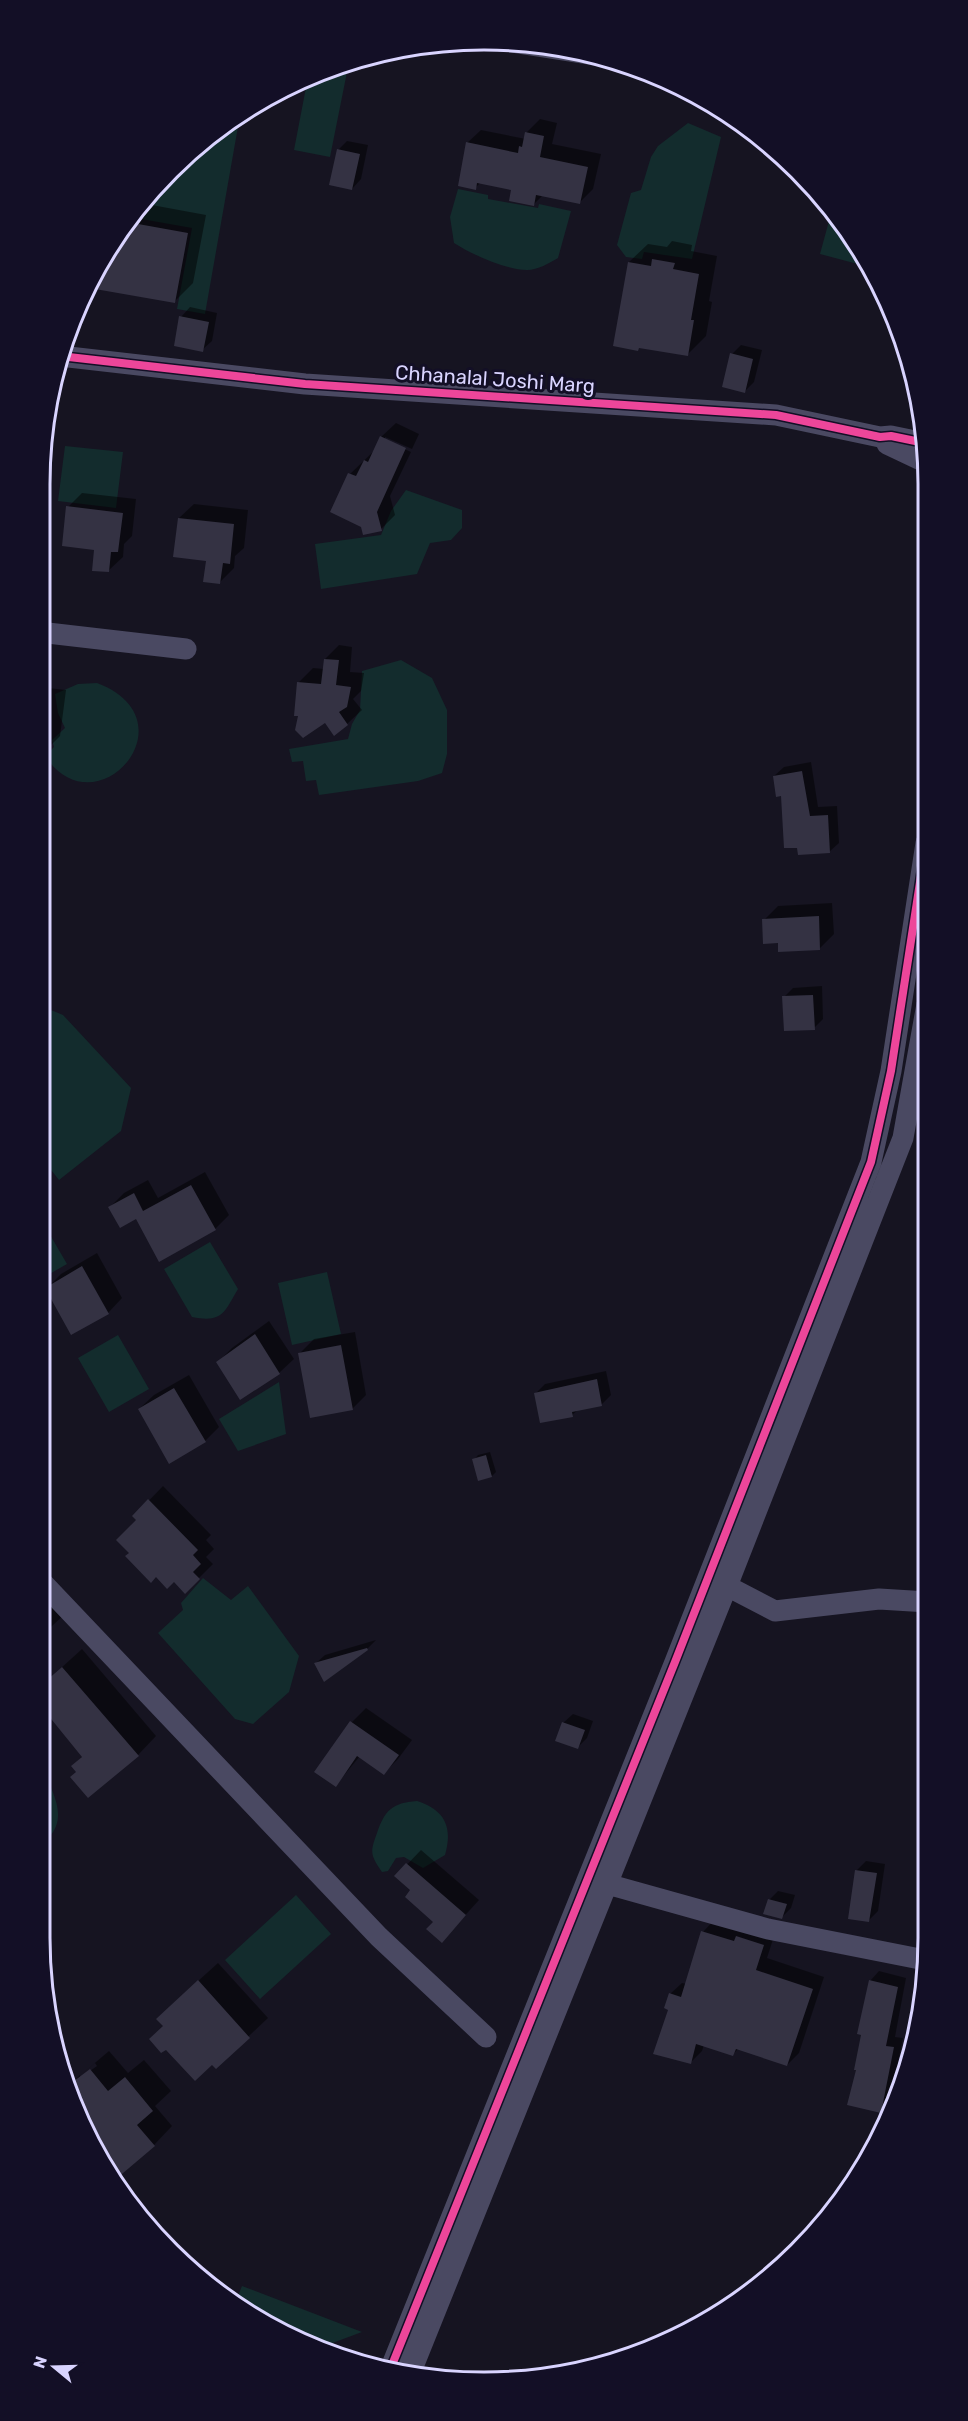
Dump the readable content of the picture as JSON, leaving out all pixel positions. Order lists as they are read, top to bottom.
{
  "streets": {
    "street": ["Chhanalal Joshi Marg"]
  },
  "north": "left"
}
